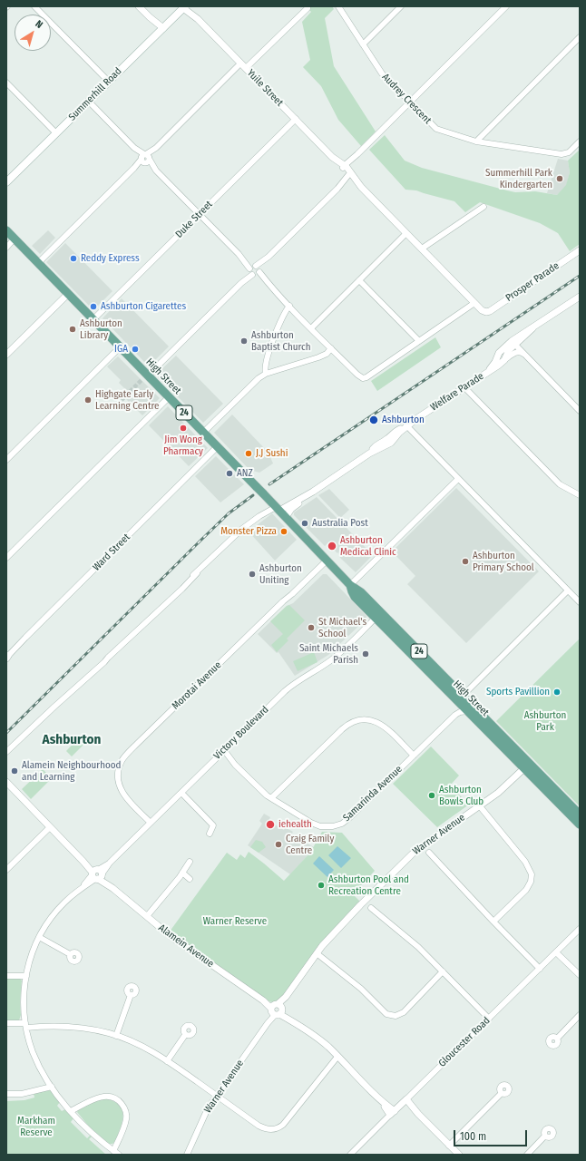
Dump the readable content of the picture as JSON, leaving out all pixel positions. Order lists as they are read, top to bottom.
{
  "streets": {
    "main road": ["Summerhill Road", "High Street", "24"],
    "street": [
      "Yuile Street",
      "Audrey Crescent",
      "Duke Street",
      "Prosper Parade",
      "Welfare Parade",
      "Ward Street",
      "Morotai Avenue",
      "Victory Boulevard",
      "Samarinda Avenue",
      "Warner Avenue",
      "Alamein Avenue",
      "Gloucester Road"
    ]
  },
  "crossings": [
    ["Yuile Street", "Summerhill Road"],
    ["Yuile Street", "Duke Street"],
    ["Yuile Street", "Prosper Parade"],
    ["Duke Street", "High Street"],
    ["High Street", "Welfare Parade"],
    ["High Street", "Ward Street"],
    ["High Street", "Morotai Avenue"],
    ["High Street", "Victory Boulevard"],
    ["High Street", "Samarinda Avenue"],
    ["High Street", "Warner Avenue"],
    ["Morotai Avenue", "Victory Boulevard"],
    ["Victory Boulevard", "Samarinda Avenue"],
    ["Victory Boulevard", "Alamein Avenue"],
    ["Warner Avenue", "Alamein Avenue"],
    ["Alamein Avenue", "Gloucester Road"]
  ],
  "districts": ["Ashburton"],
  "parks": ["Ashburton Park", "Warner Reserve", "Markham Reserve"],
  "places": [
    "Summerhill Park Kindergarten",
    "Reddy Express",
    "Ashburton Cigarettes",
    "Ashburton Library",
    "Ashburton Baptist Church",
    "IGA",
    "Highgate Early Learning Centre",
    "Ashburton",
    "Jim Wong Pharmacy",
    "J.J Sushi",
    "ANZ",
    "Australia Post",
    "Monster Pizza",
    "Ashburton Medical Clinic",
    "Ashburton Primary School",
    "Ashburton Uniting",
    "St Michael's School",
    "Saint Michaels Parish",
    "Sports Pavillion",
    "Alamein Neighbourhood and Learning",
    "Ashburton Bowls Club",
    "iehealth",
    "Craig Family Centre",
    "Ashburton Pool and Recreation Centre"
  ],
  "scale_bar": "100 m",
  "north": "top right"
}
